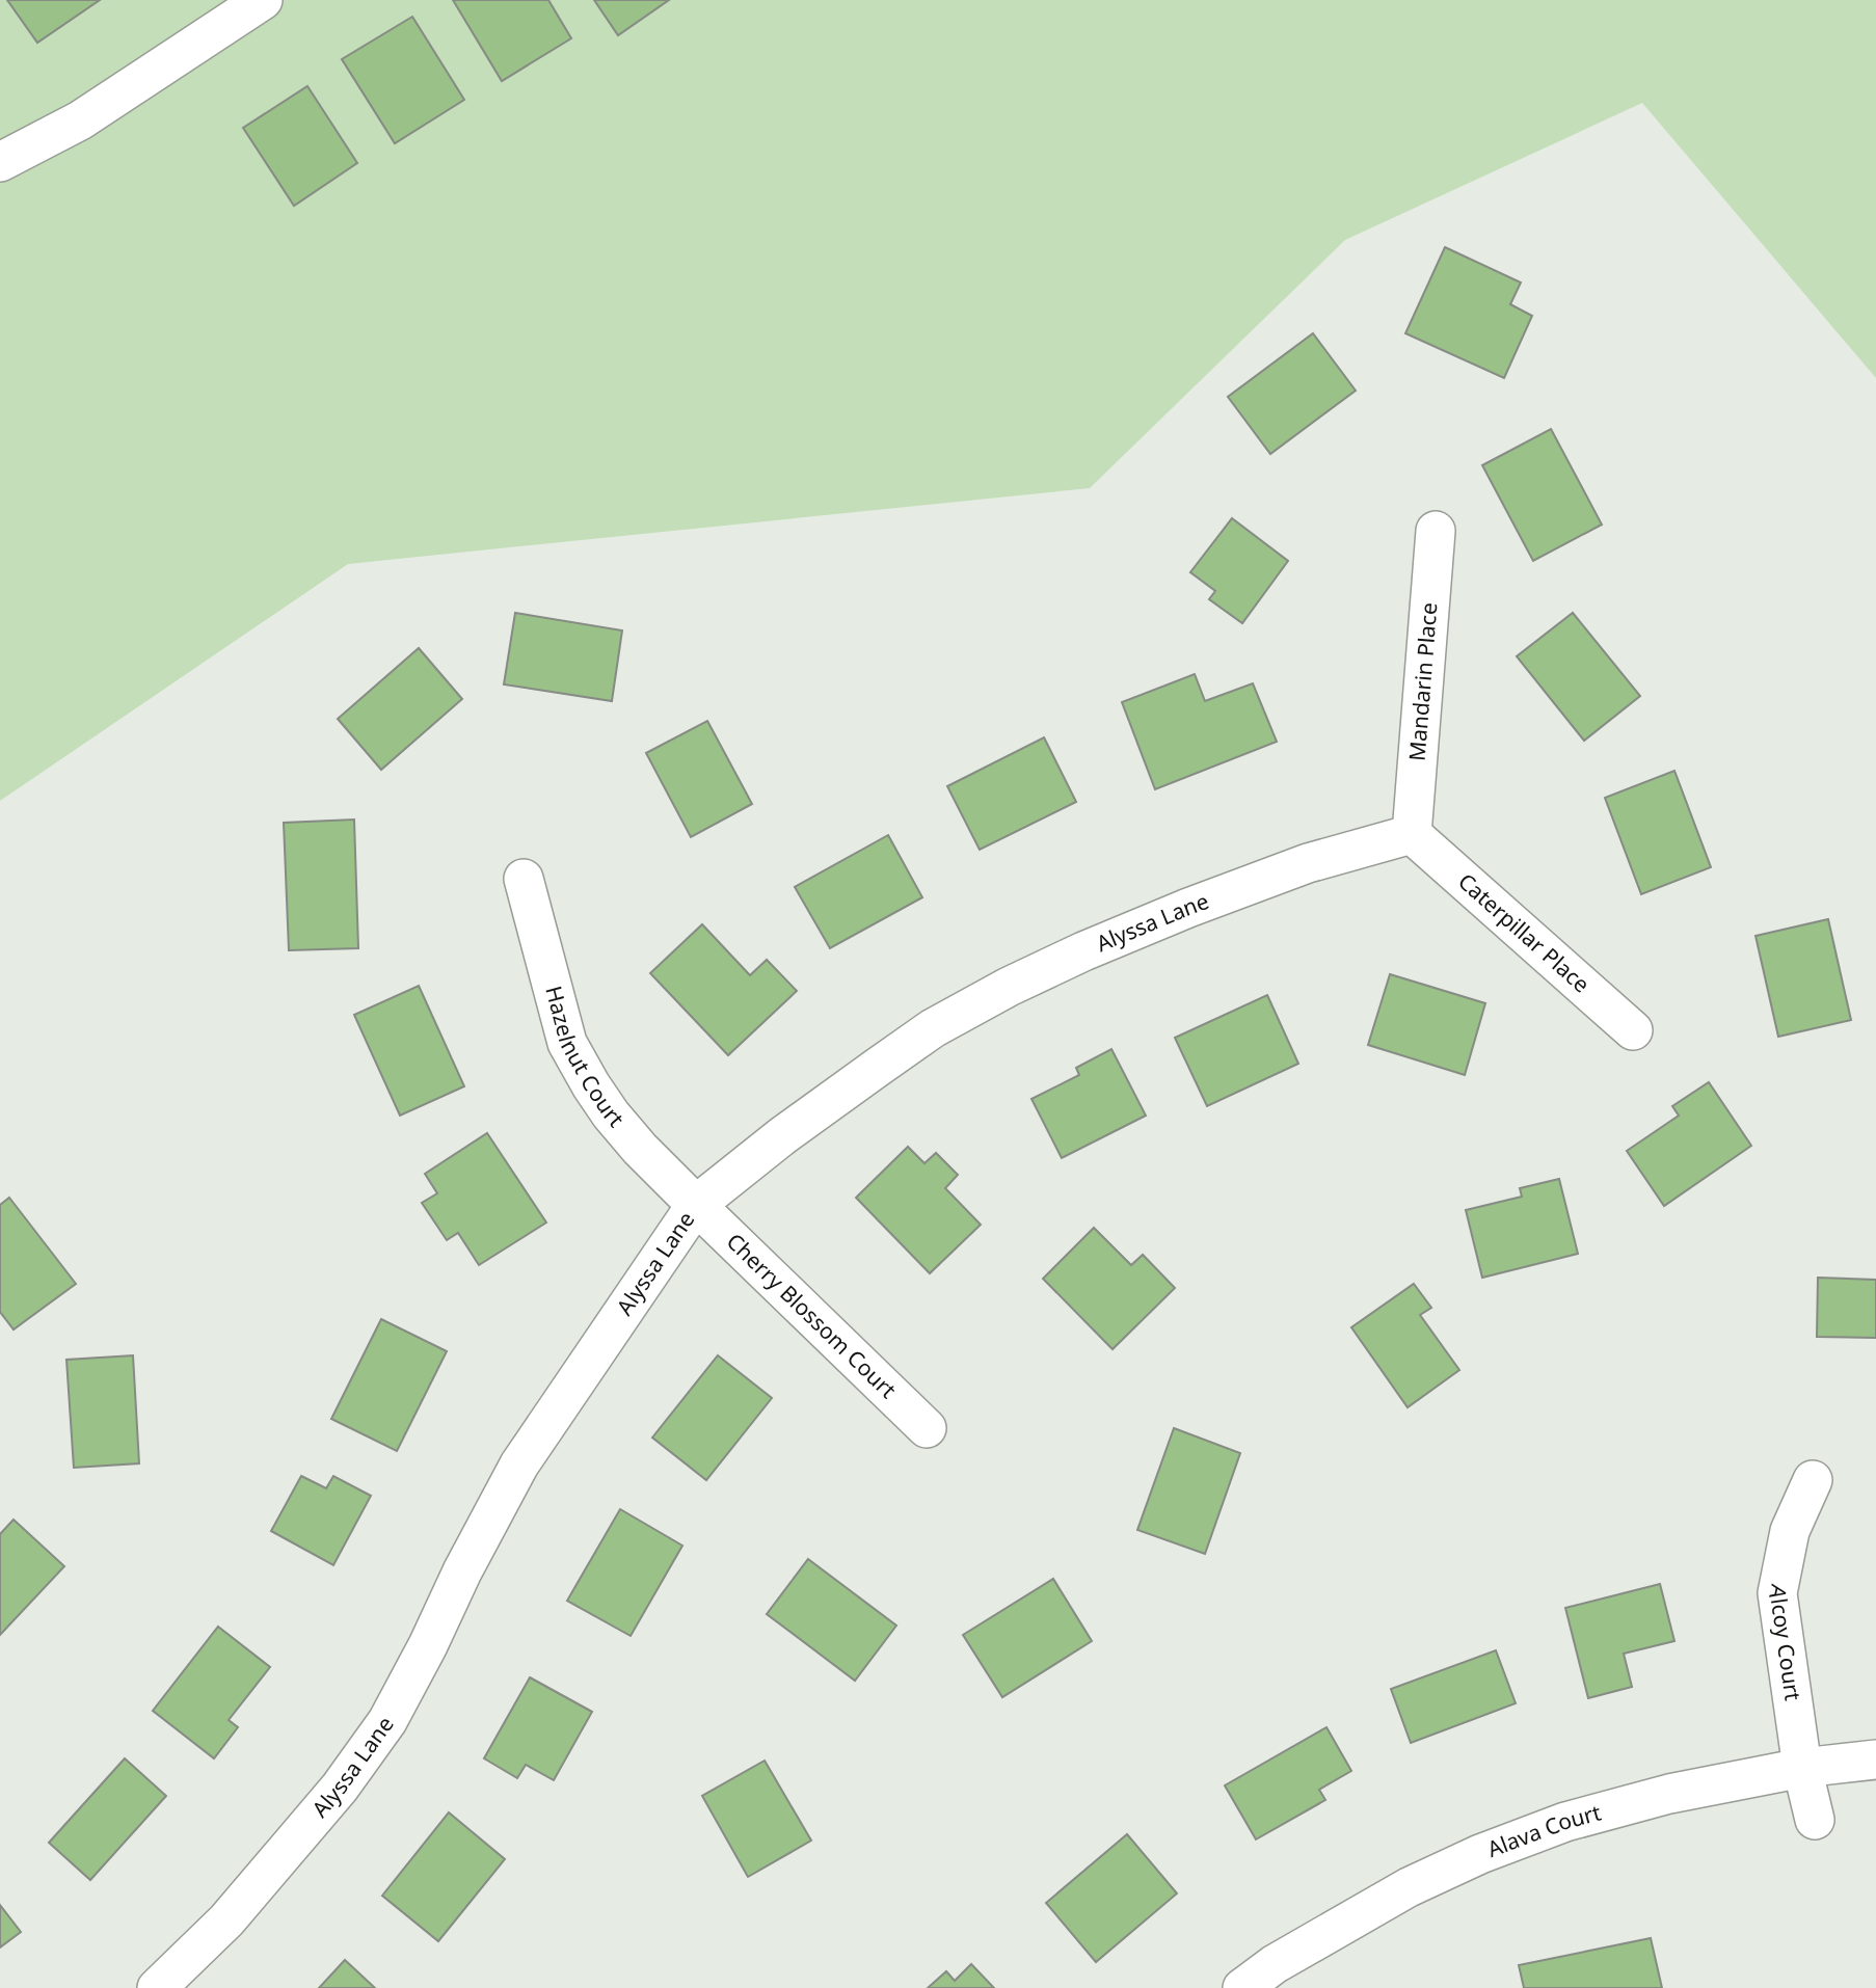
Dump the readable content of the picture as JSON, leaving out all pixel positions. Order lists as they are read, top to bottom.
{
  "streets": {
    "street": [
      "Mandarin Place",
      "Alyssa Lane",
      "Caterpillar Place",
      "Hazelnut Court",
      "Cherry Blossom Court",
      "Alcoy Court",
      "Alava Court"
    ]
  },
  "crossings": [
    ["Mandarin Place", "Alyssa Lane"],
    ["Mandarin Place", "Caterpillar Place"],
    ["Alyssa Lane", "Caterpillar Place"],
    ["Alyssa Lane", "Hazelnut Court"],
    ["Alyssa Lane", "Cherry Blossom Court"],
    ["Hazelnut Court", "Cherry Blossom Court"],
    ["Alcoy Court", "Alava Court"]
  ]
}
